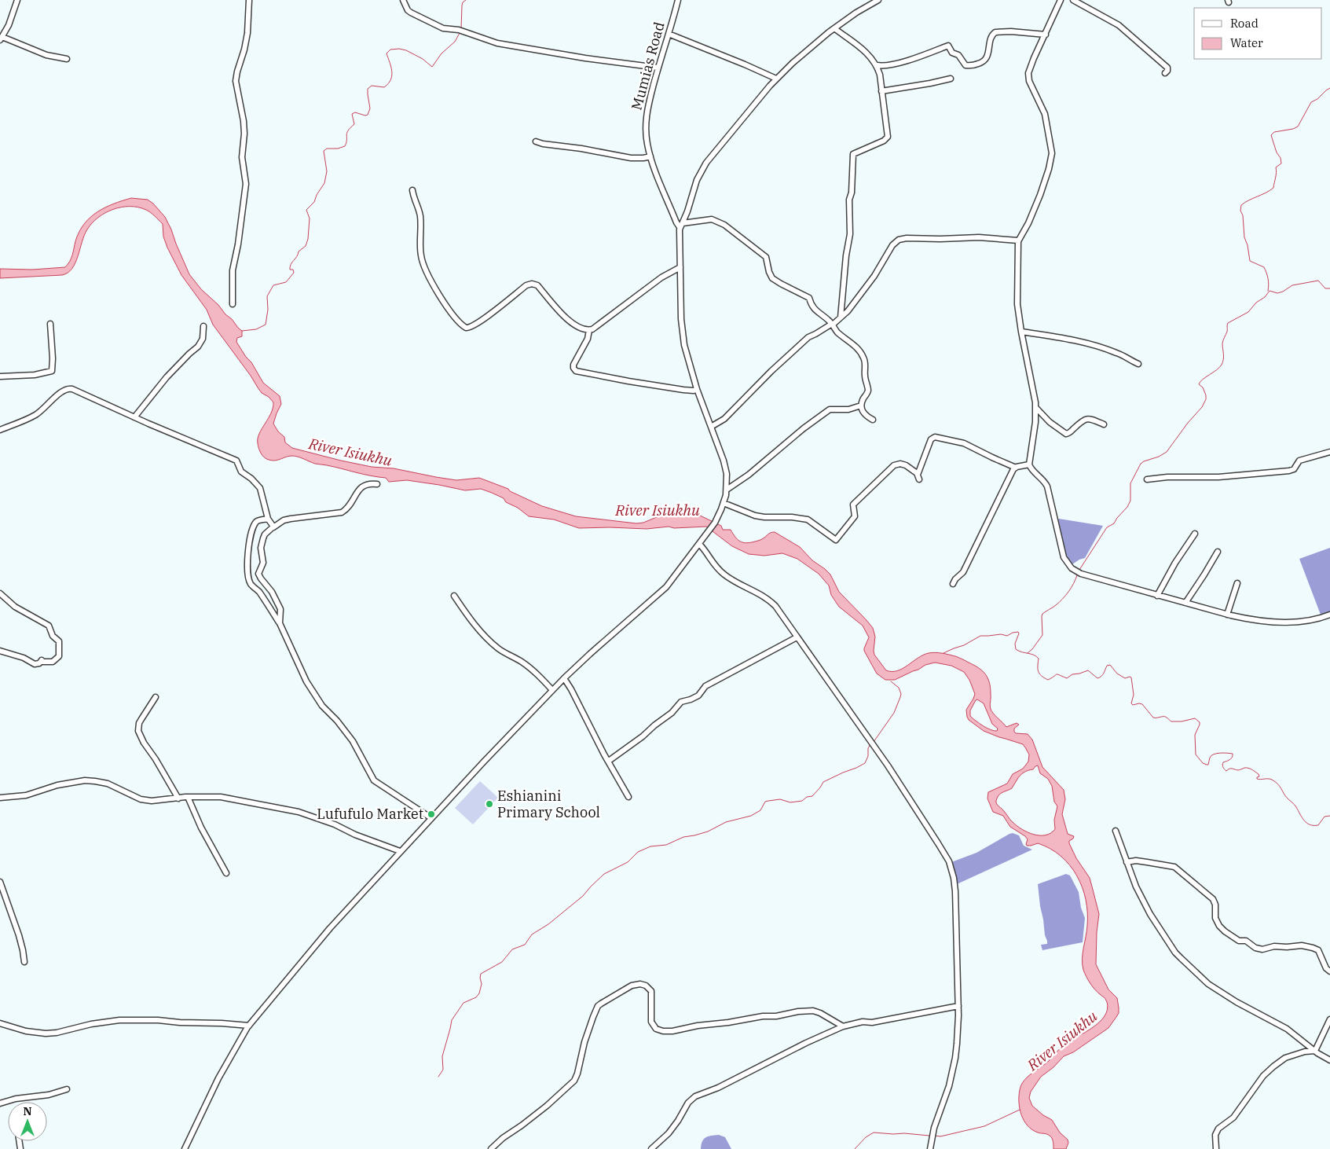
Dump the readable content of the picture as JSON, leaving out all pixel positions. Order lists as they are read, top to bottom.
{
  "streets": {
    "street": ["Mumias Road"]
  },
  "water": ["River Isiukhu"],
  "places": ["Eshianini Primary School", "Lufufulo Market"],
  "legend": ["Road", "Water"],
  "north": "top"
}
